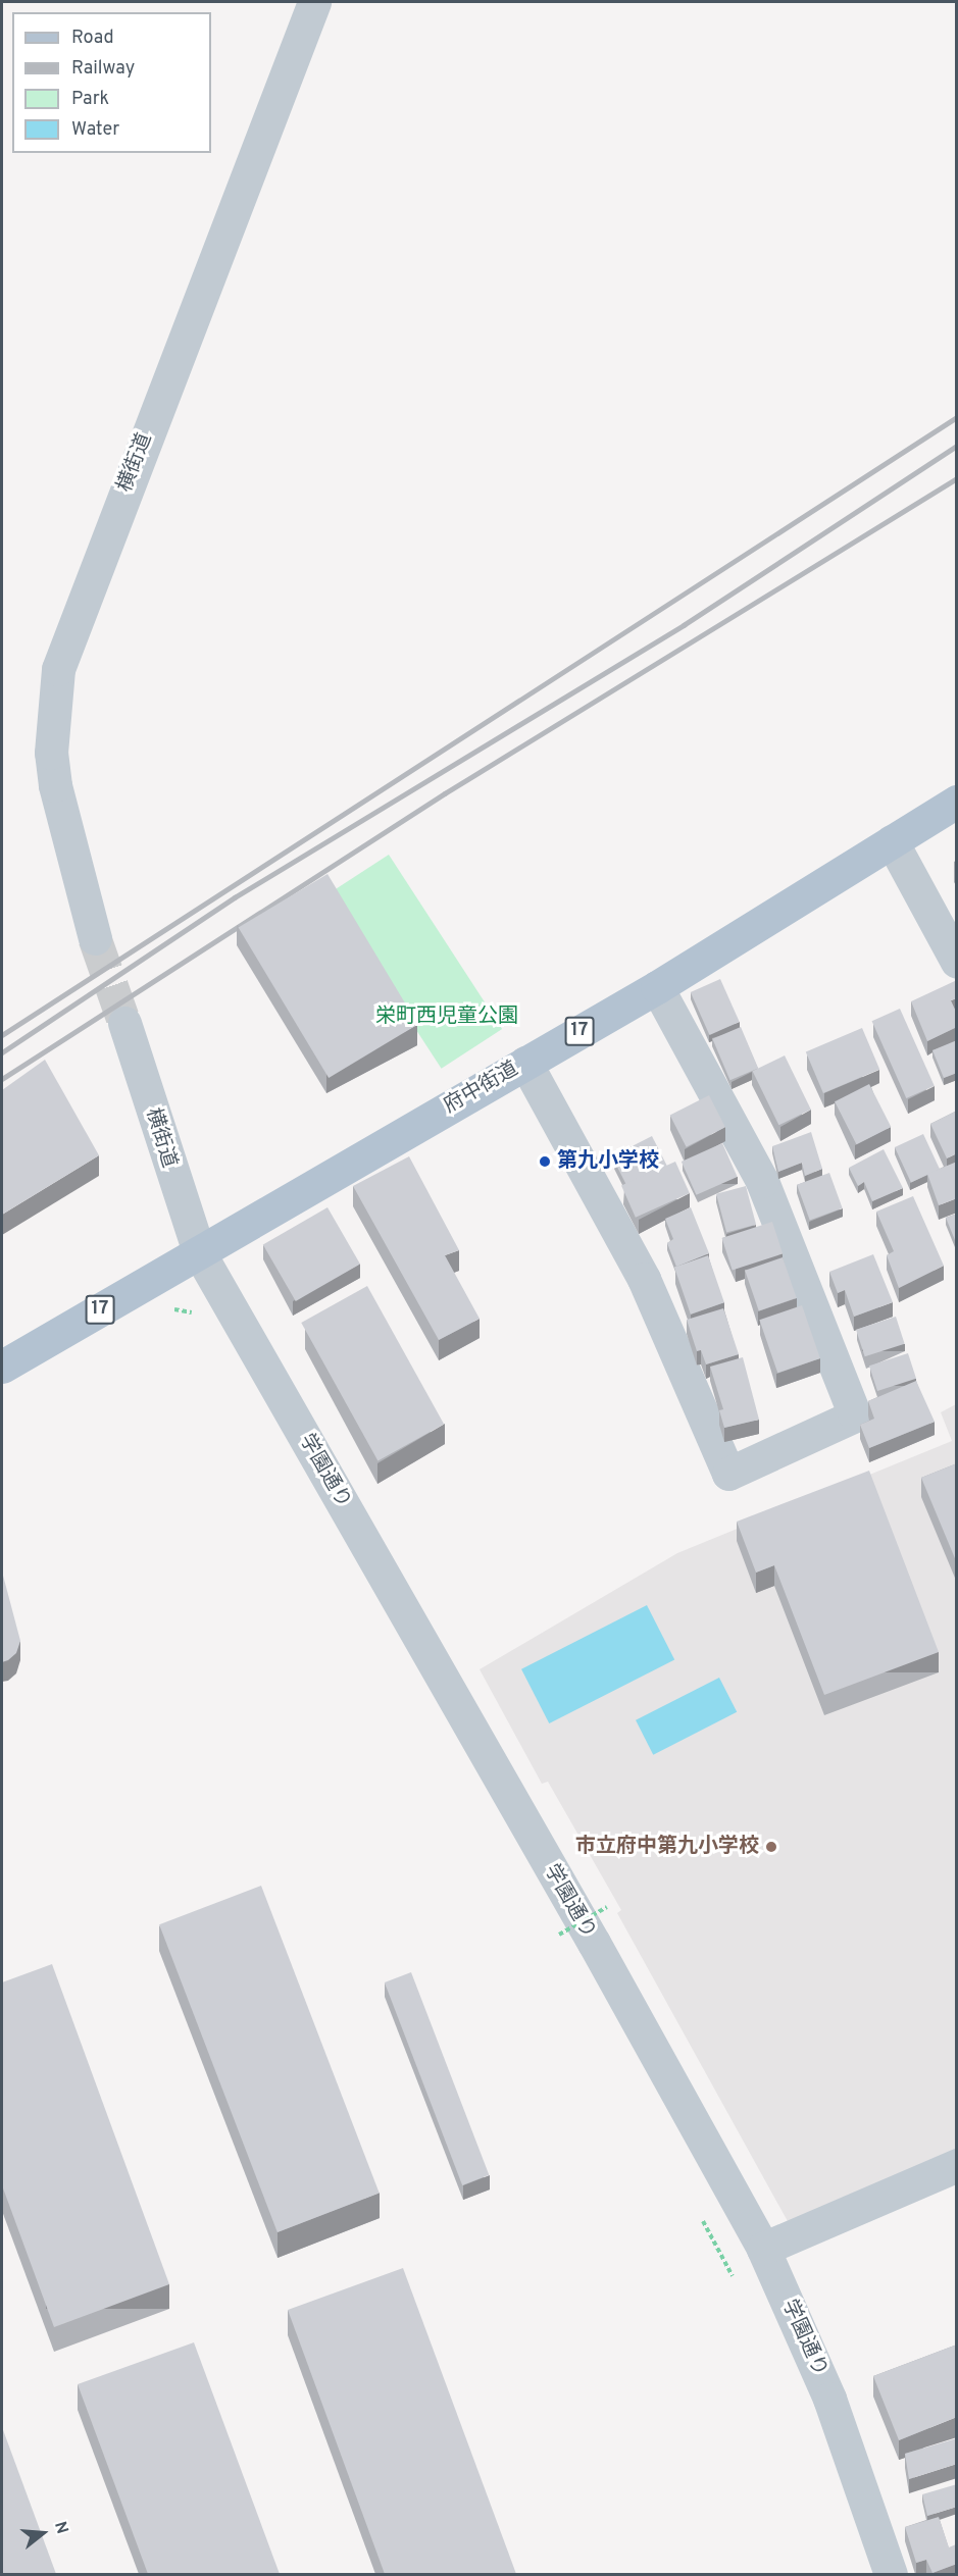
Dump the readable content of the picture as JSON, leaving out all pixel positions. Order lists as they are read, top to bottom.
{
  "streets": {
    "main road": ["17", "府中街道"],
    "street": ["横街道", "学園通り"]
  },
  "crossings": [
    ["横街道", "府中街道"],
    ["横街道", "学園通り"],
    ["府中街道", "学園通り"]
  ],
  "parks": ["栄町西児童公園"],
  "places": ["第九小学校", "市立府中第九小学校"],
  "legend": [
    "Road",
    "Railway",
    "Park",
    "Water"
  ],
  "north": "right"
}
